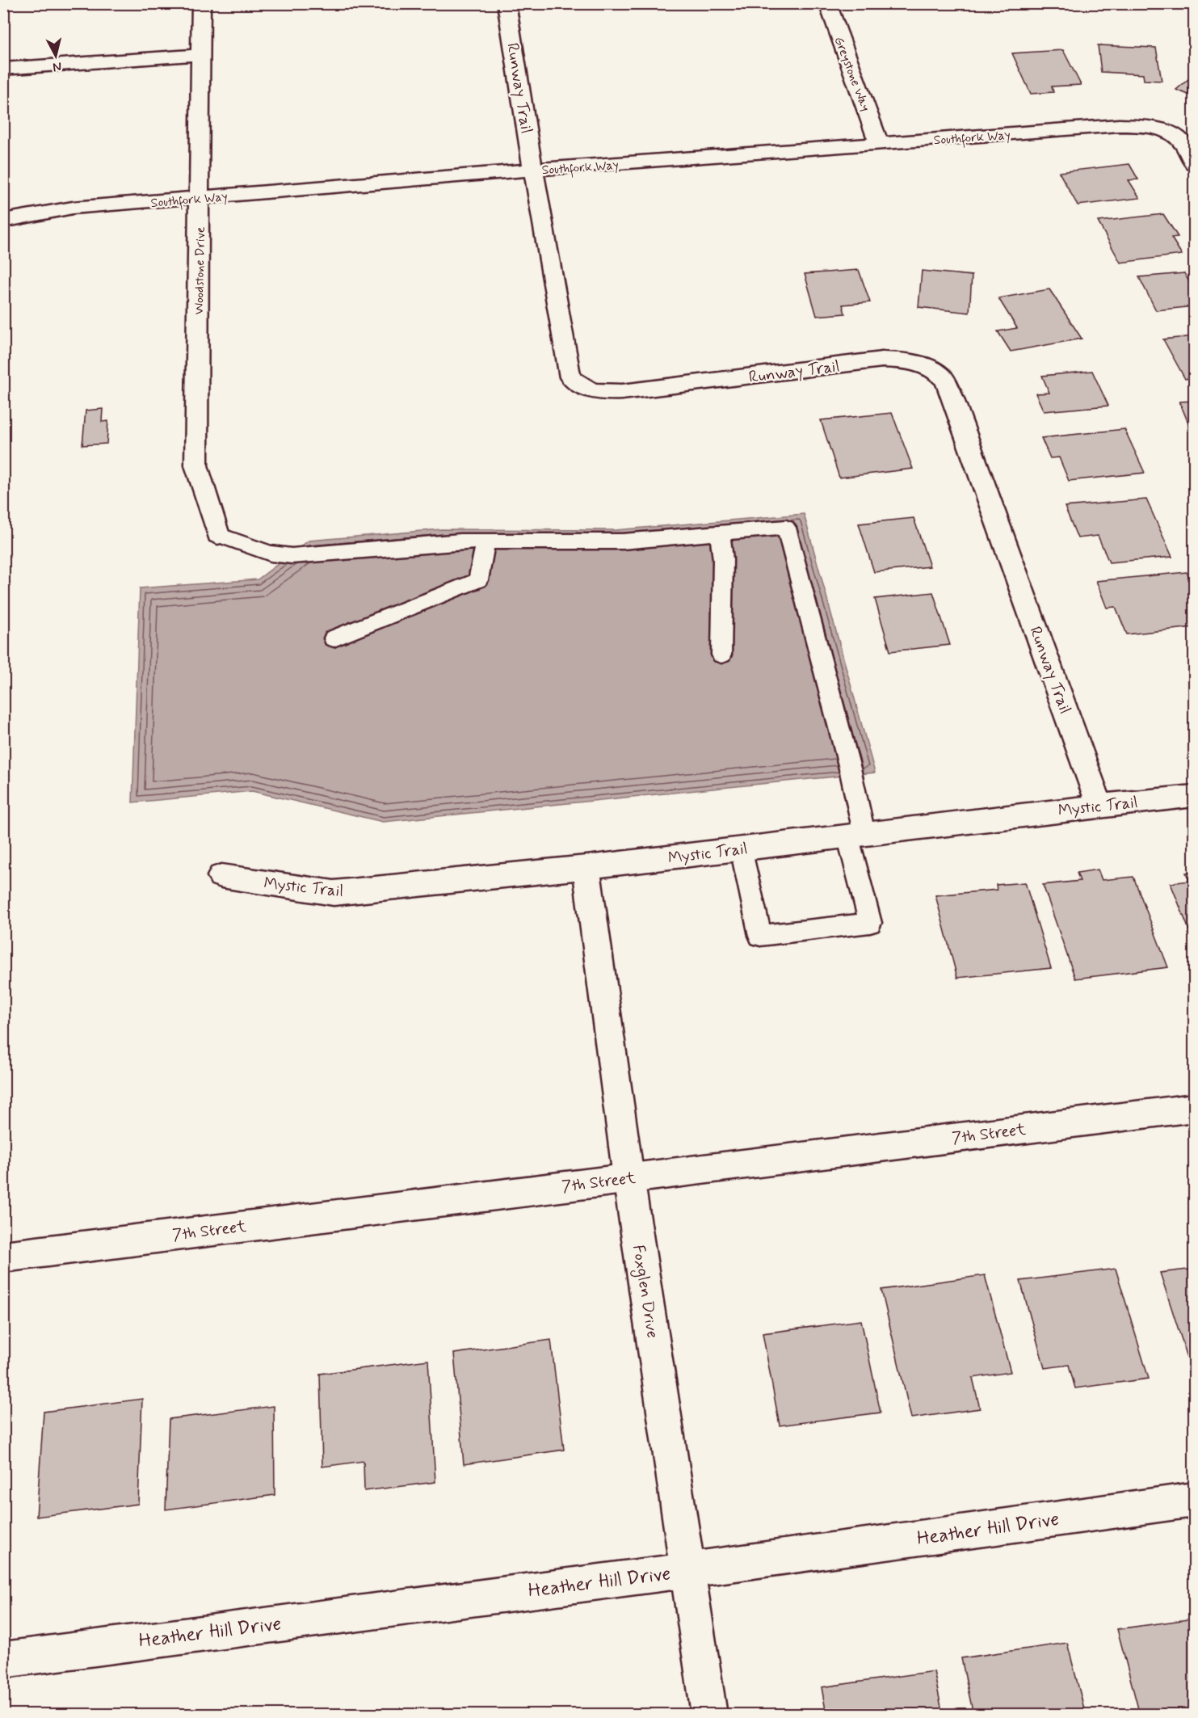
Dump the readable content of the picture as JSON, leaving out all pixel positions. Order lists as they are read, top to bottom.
{
  "streets": {
    "street": [
      "Greystone Way",
      "Runway Trail",
      "Southfork Way",
      "Woodstone Drive",
      "Mystic Trail",
      "7th Street",
      "Foxglen Drive",
      "Heather Hill Drive"
    ]
  },
  "crossings": [
    ["Greystone Way", "Southfork Way"],
    ["Runway Trail", "Southfork Way"],
    ["Runway Trail", "Mystic Trail"],
    ["Southfork Way", "Woodstone Drive"],
    ["Mystic Trail", "Foxglen Drive"],
    ["7th Street", "Foxglen Drive"],
    ["Foxglen Drive", "Heather Hill Drive"]
  ],
  "north": "bottom"
}
